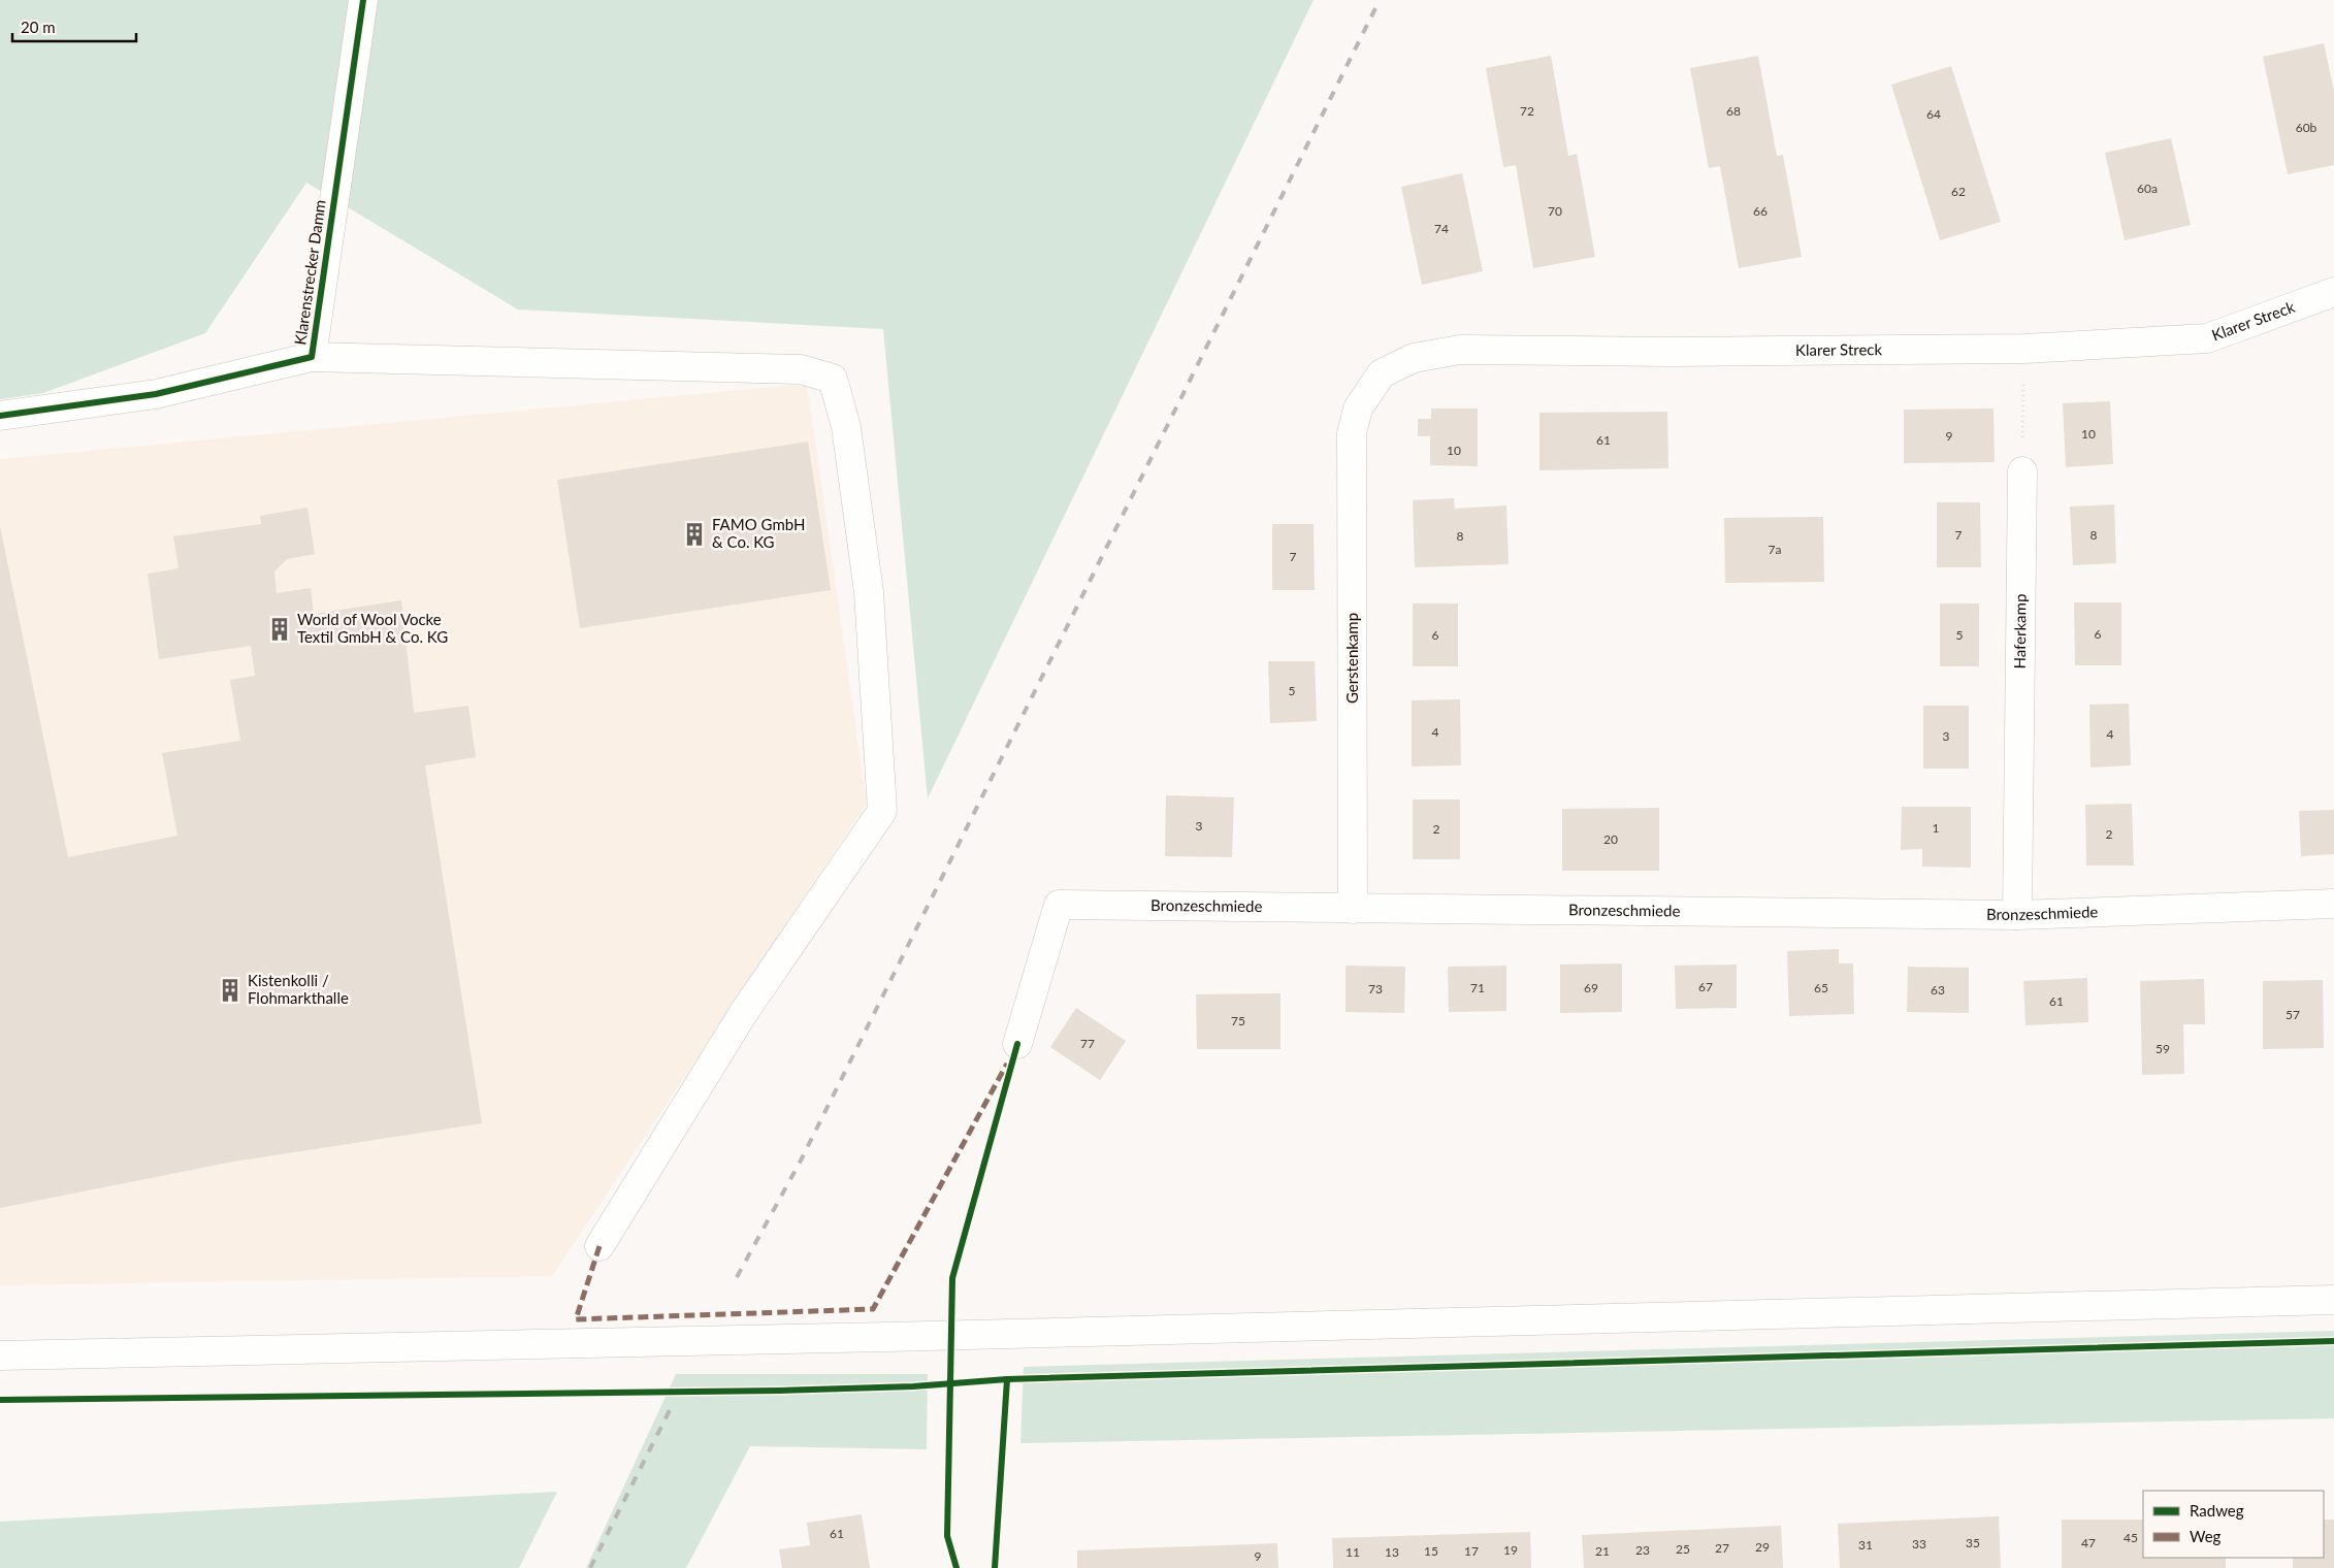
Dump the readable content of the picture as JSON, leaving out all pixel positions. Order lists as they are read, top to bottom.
{
  "streets": {
    "street": [
      "Klarenstrecker Damm",
      "Klarer Streck",
      "Haferkamp",
      "Gerstenkamp",
      "Bronzeschmiede"
    ]
  },
  "crossings": [
    ["Klarer Streck", "Gerstenkamp"],
    ["Haferkamp", "Bronzeschmiede"],
    ["Gerstenkamp", "Bronzeschmiede"]
  ],
  "places": {
    "building": ["FAMO GmbH & Co. KG", "World of Wool Vocke Textil GmbH & Co. KG", "Kistenkolli / Flohmarkthalle"]
  },
  "house_numbers": [
    "72",
    "68",
    "64",
    "60b",
    "60a",
    "62",
    "70",
    "66",
    "74",
    "10",
    "9",
    "61",
    "10",
    "7",
    "8",
    "8",
    "7a",
    "7",
    "6",
    "6",
    "5",
    "5",
    "4",
    "4",
    "3",
    "3",
    "1",
    "2",
    "2",
    "20",
    "67",
    "71",
    "69",
    "65",
    "73",
    "63",
    "61",
    "57",
    "75",
    "77",
    "59",
    "61",
    "45",
    "35",
    "47",
    "33",
    "31",
    "29",
    "27",
    "25",
    "19",
    "23",
    "15",
    "17",
    "21",
    "11",
    "13",
    "9"
  ],
  "legend": ["Radweg", "Weg"],
  "scale_bar": "20 m"
}
